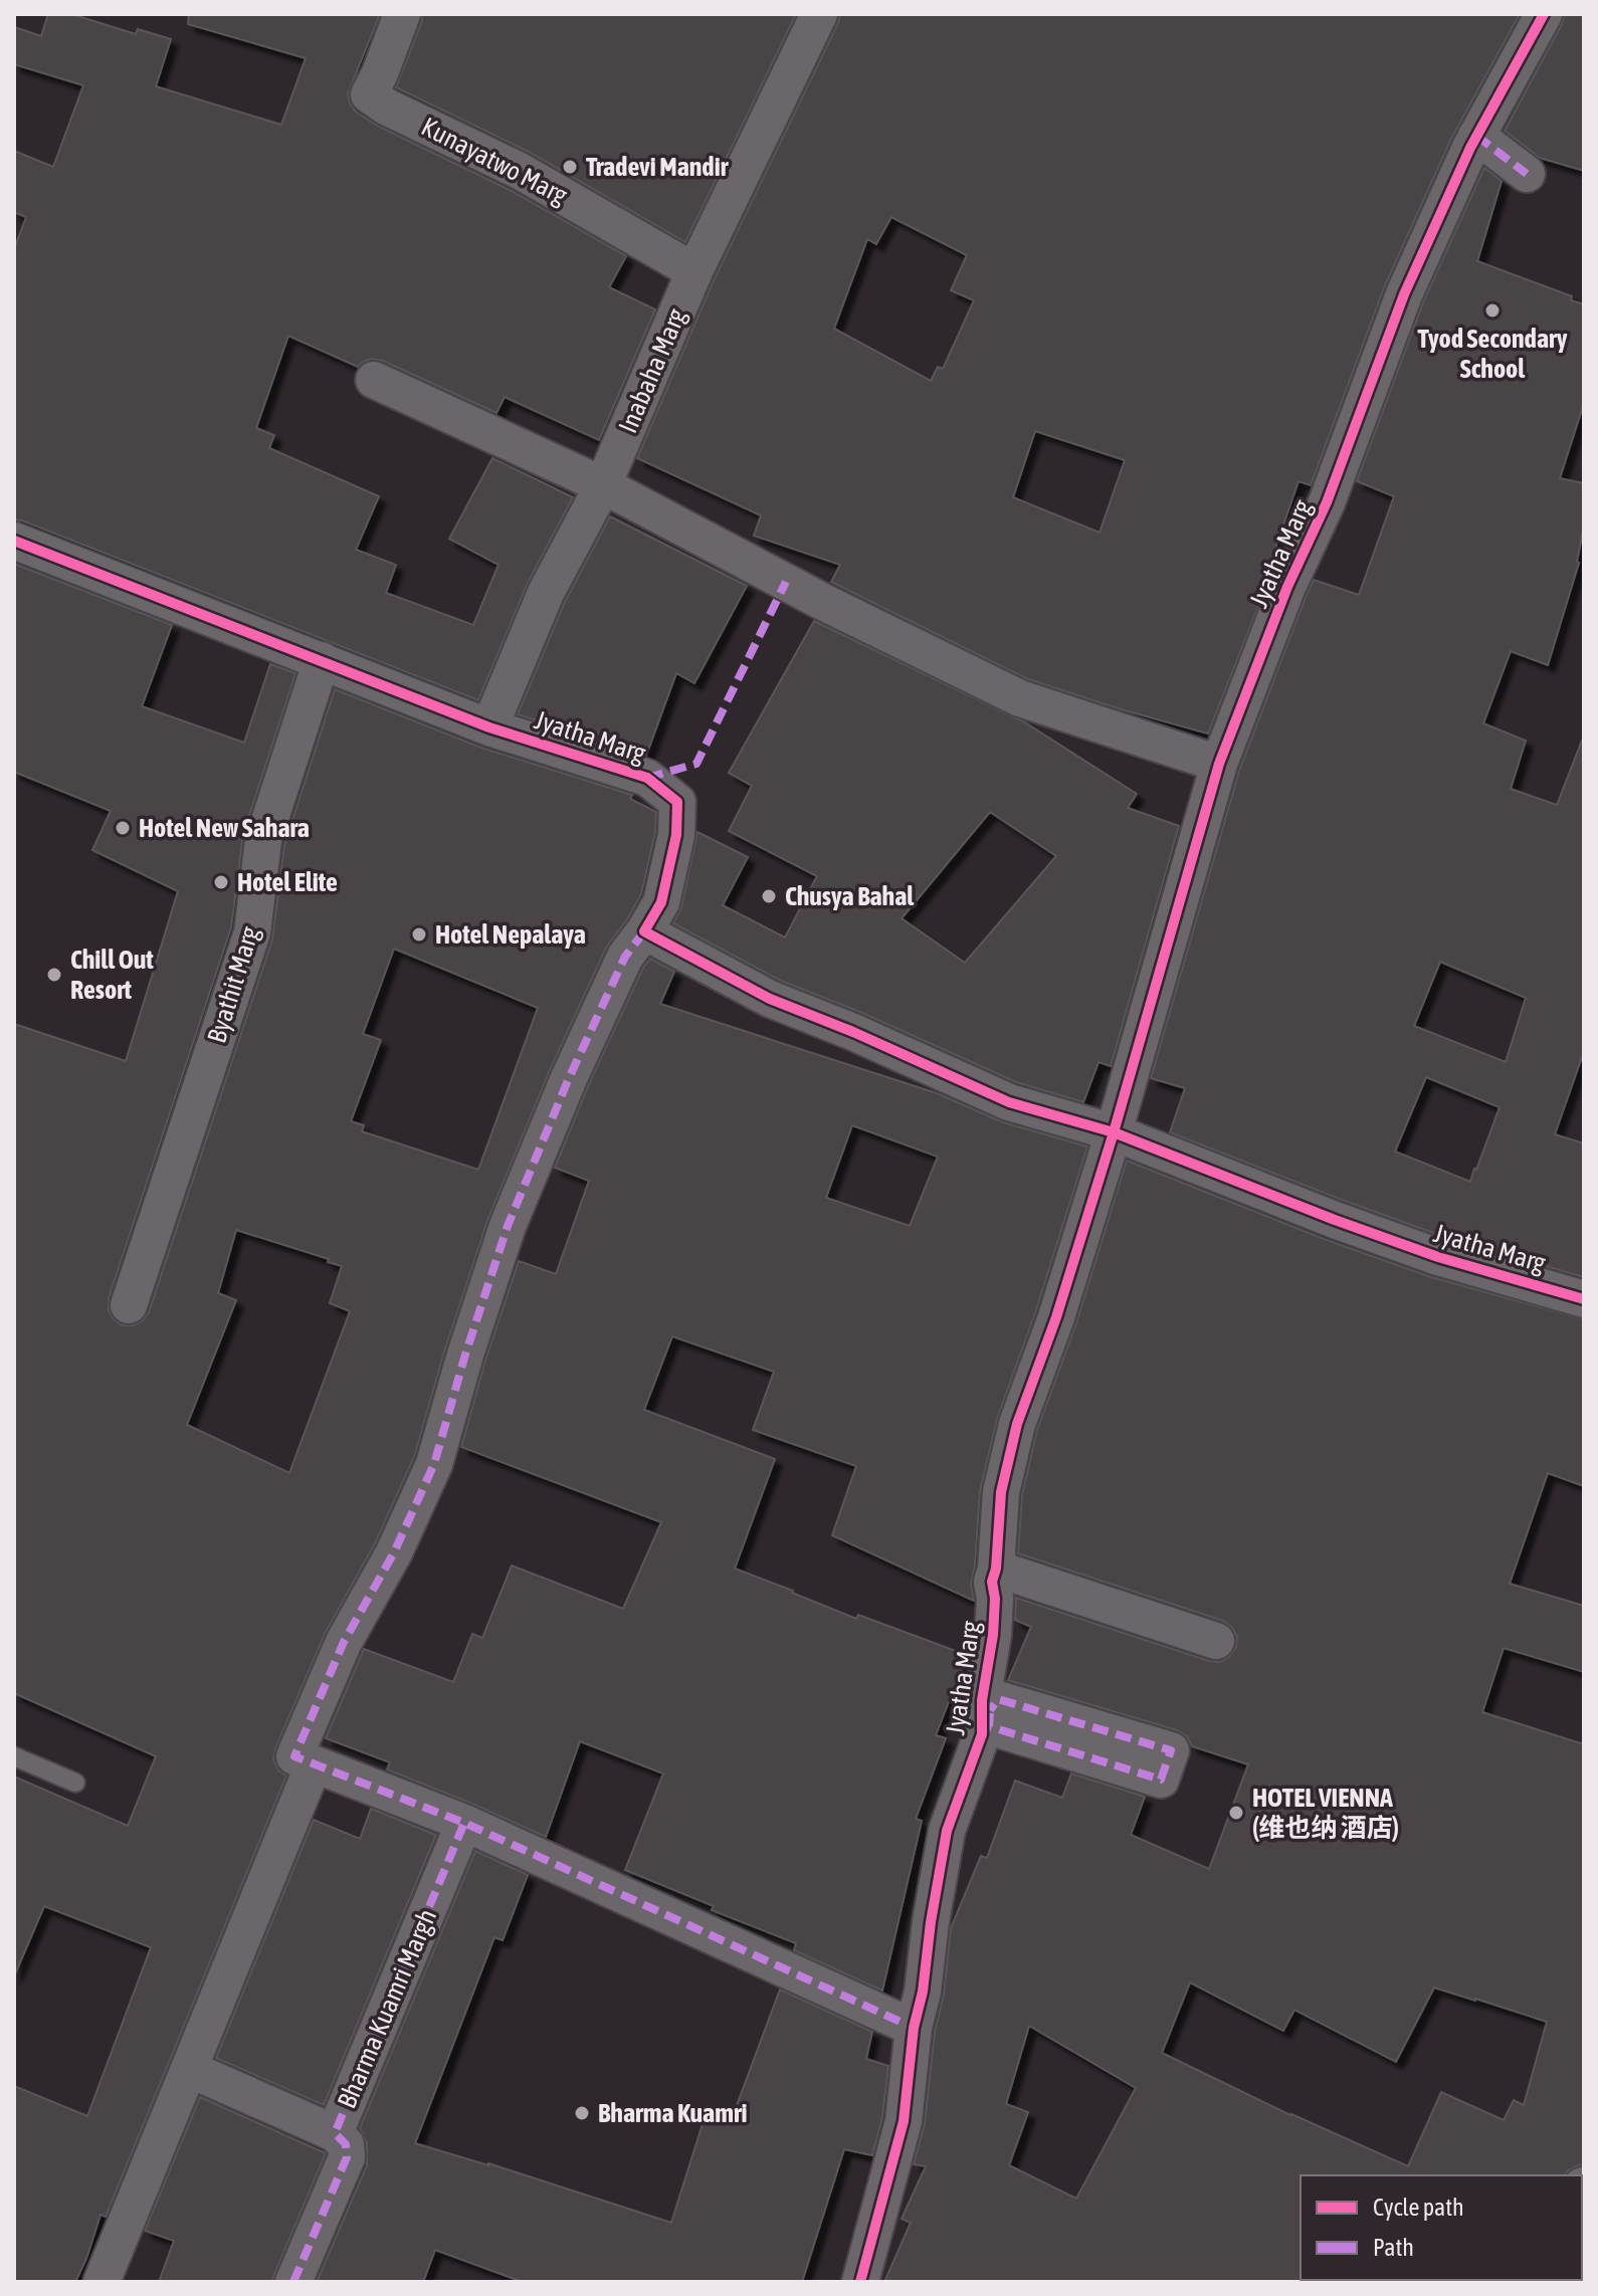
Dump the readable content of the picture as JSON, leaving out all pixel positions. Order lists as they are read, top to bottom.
{
  "streets": {
    "street": [
      "Kunayatwo Marg",
      "Inabaha Marg",
      "Jyatha Marg",
      "Byathit Marg",
      "Bharma Kuamri Margh"
    ]
  },
  "crossings": [
    ["Kunayatwo Marg", "Inabaha Marg"],
    ["Inabaha Marg", "Jyatha Marg"],
    ["Jyatha Marg", "Byathit Marg"]
  ],
  "places": [
    "Tradevi Mandir",
    "Tyod Secondary School",
    "Hotel New Sahara",
    "Hotel Elite",
    "Chusya Bahal",
    "Hotel Nepalaya",
    "Chill Out Resort",
    "HOTEL VIENNA (维也纳 酒店)",
    "Bharma Kuamri"
  ],
  "legend": ["Cycle path", "Path"]
}
